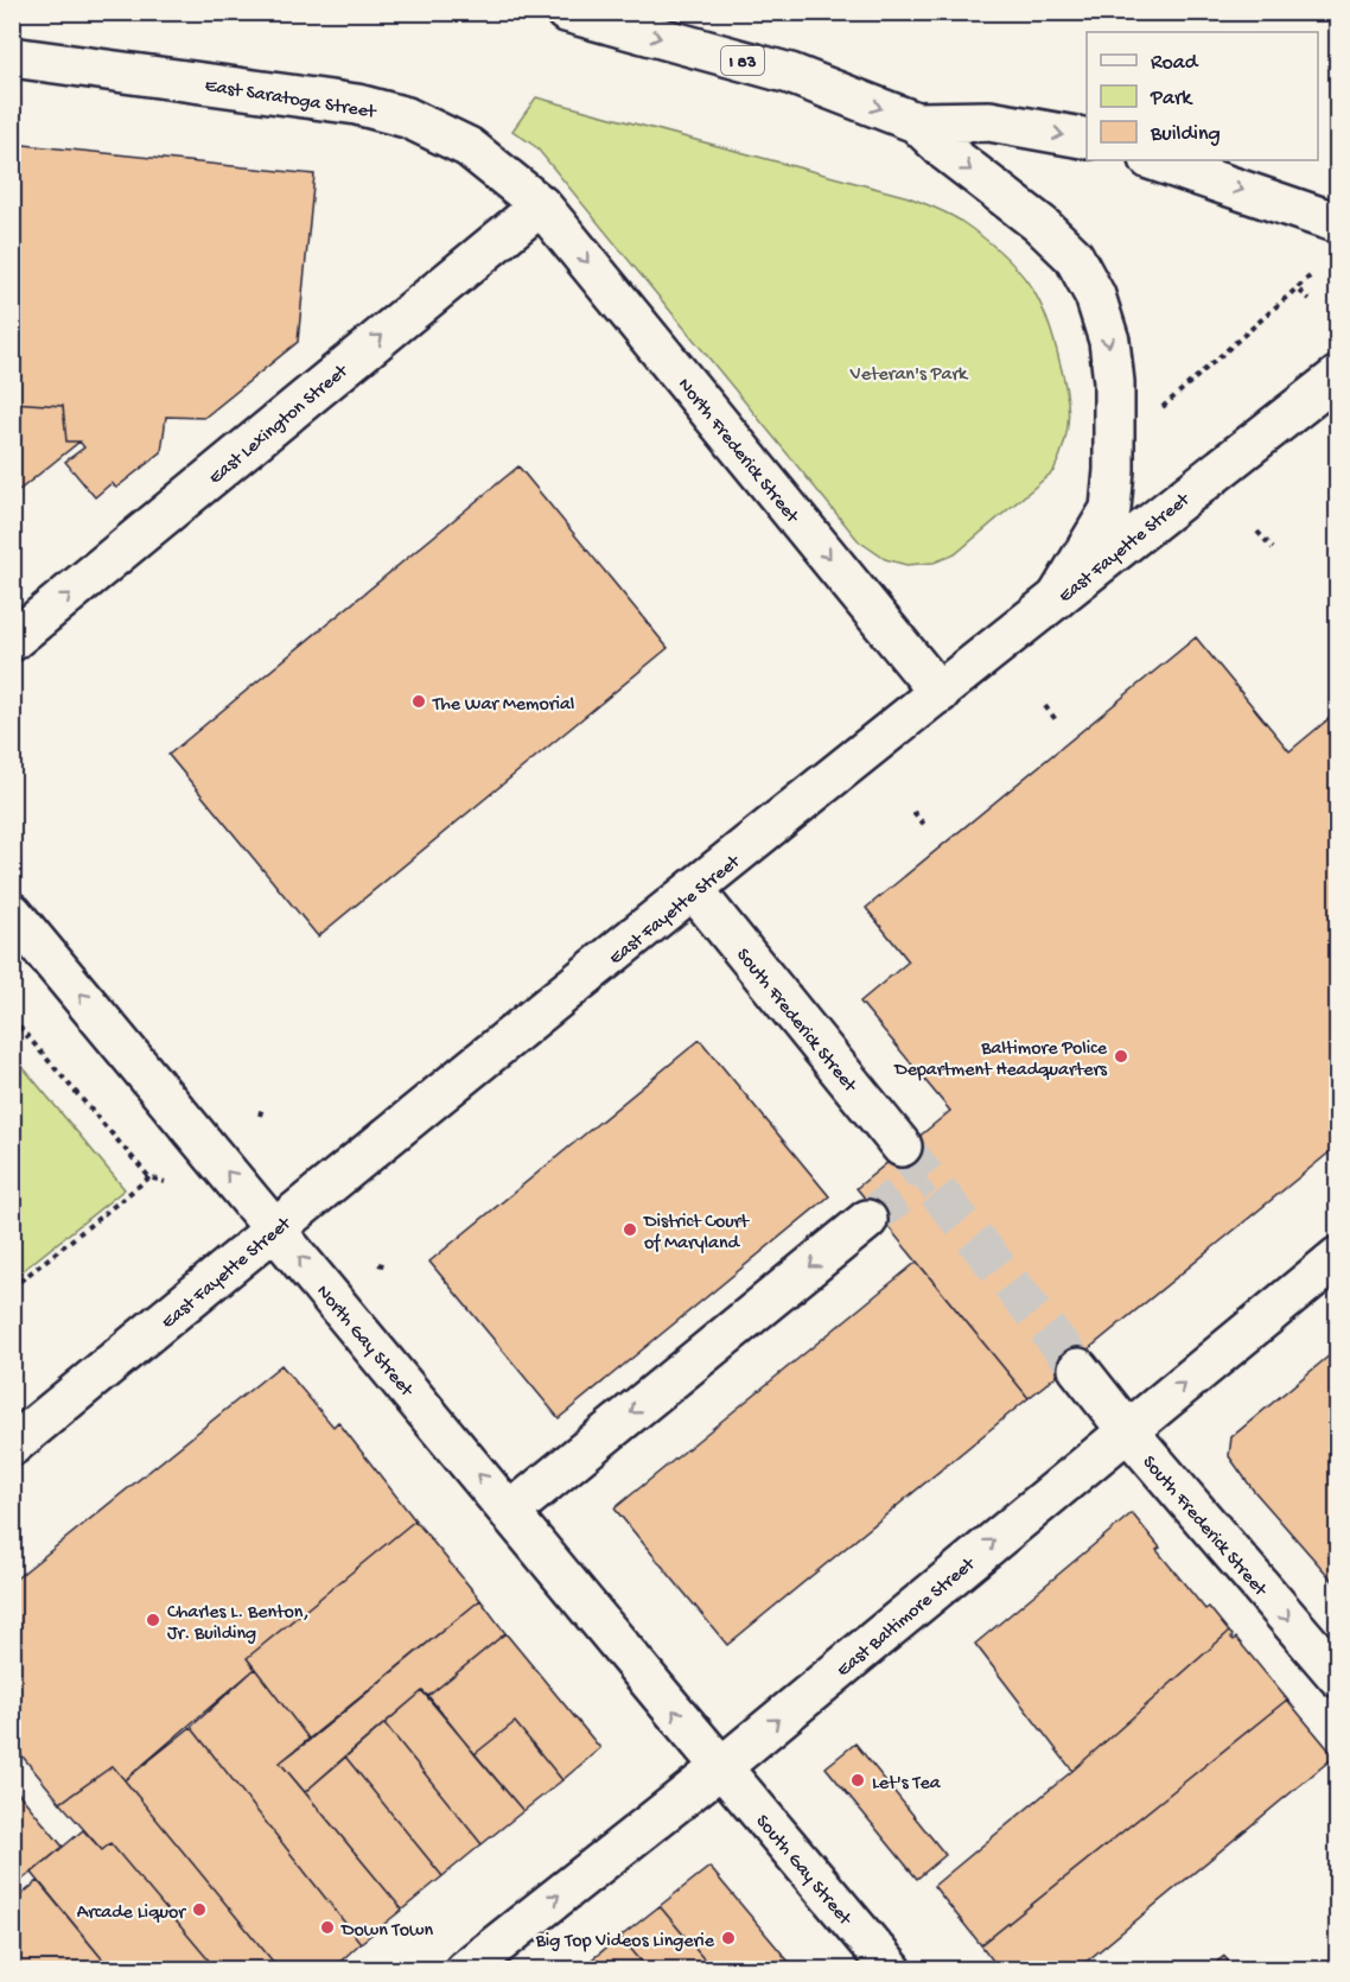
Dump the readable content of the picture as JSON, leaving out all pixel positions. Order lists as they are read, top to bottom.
{
  "streets": {
    "main road": [
      "I 83",
      "East Saratoga Street",
      "East Lexington Street",
      "North Frederick Street",
      "East Fayette Street",
      "South Frederick Street",
      "North Gay Street",
      "East Baltimore Street",
      "South Gay Street"
    ]
  },
  "crossings": [
    ["East Saratoga Street", "East Lexington Street"],
    ["East Saratoga Street", "North Frederick Street"],
    ["East Lexington Street", "North Frederick Street"],
    ["North Frederick Street", "East Fayette Street"],
    ["East Fayette Street", "South Frederick Street"],
    ["East Fayette Street", "North Gay Street"],
    ["South Frederick Street", "East Baltimore Street"],
    ["North Gay Street", "East Baltimore Street"],
    ["North Gay Street", "South Gay Street"],
    ["East Baltimore Street", "South Gay Street"]
  ],
  "one_way": [
    "East Lexington Street",
    "North Frederick Street",
    "South Frederick Street",
    "North Gay Street"
  ],
  "parks": ["Veteran's Park"],
  "places": [
    "The War Memorial",
    "Baltimore Police Department Headquarters",
    "District Court of Maryland",
    "Charles L. Benton, Jr. Building",
    "Let's Tea",
    "Arcade Liquor",
    "Down Town",
    "Big Top Videos Lingerie"
  ],
  "legend": ["Road", "Park", "Building"]
}
